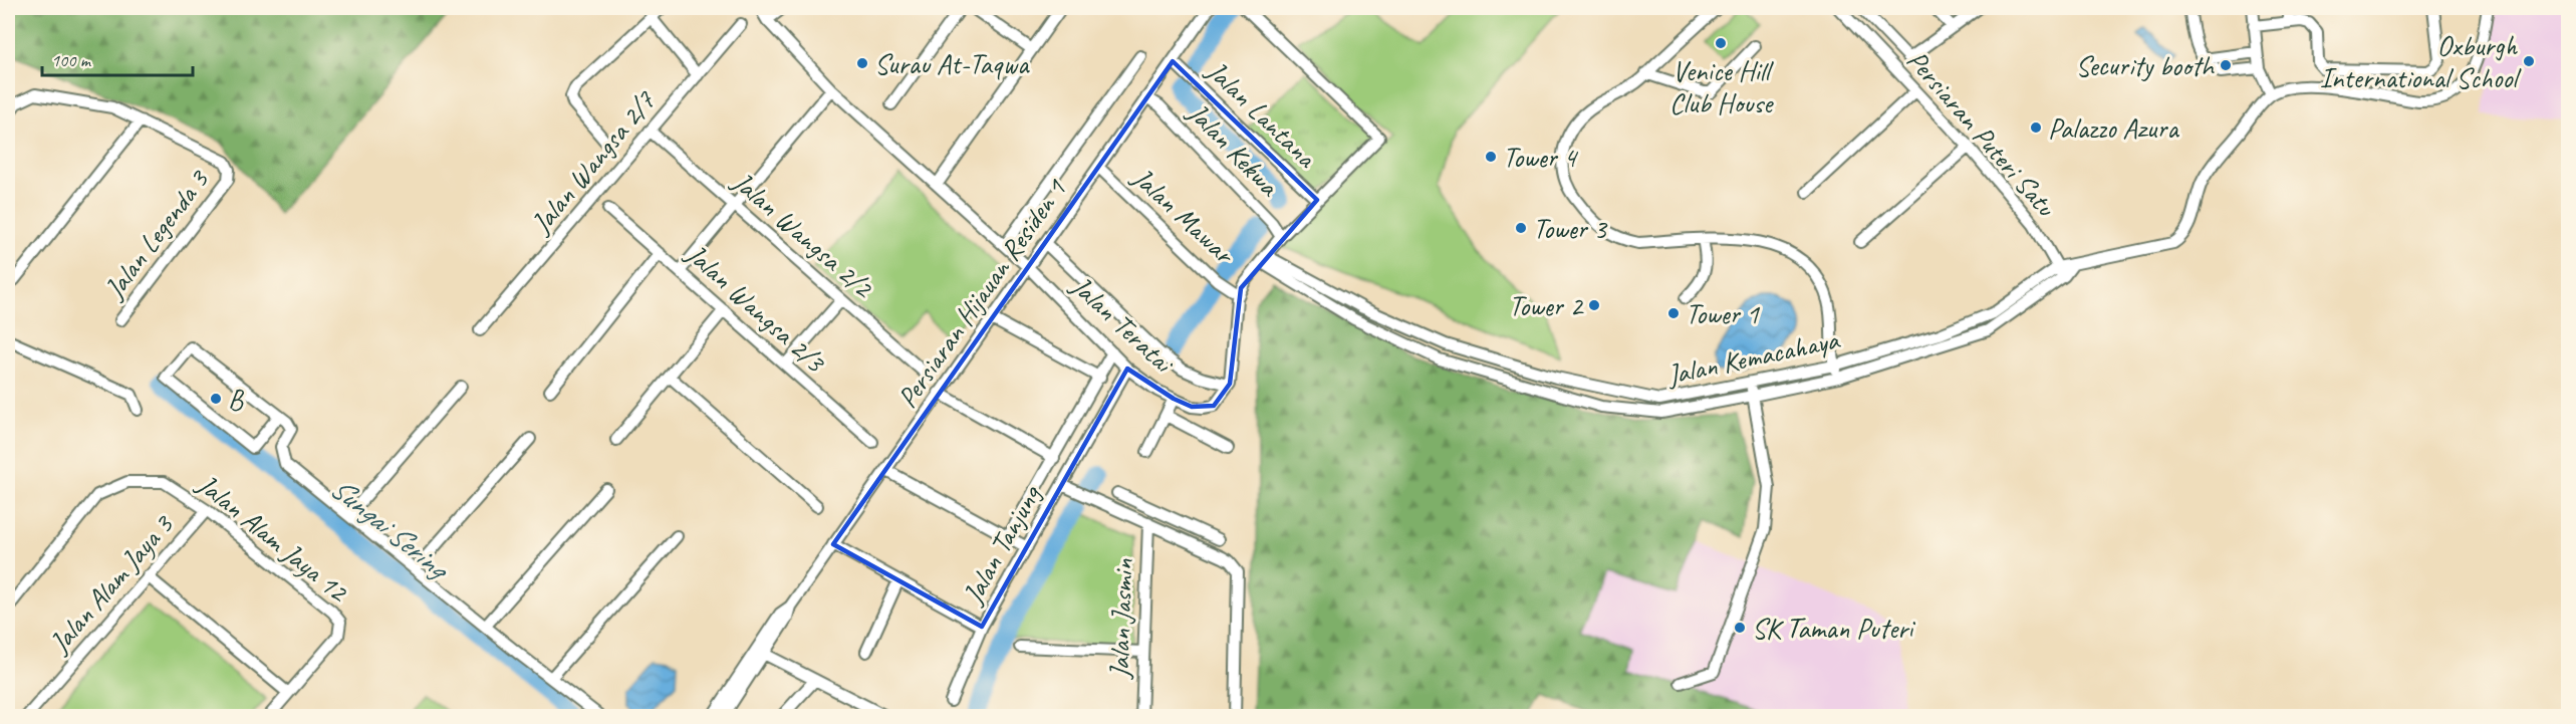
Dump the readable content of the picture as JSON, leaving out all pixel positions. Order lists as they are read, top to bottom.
{
  "streets": {
    "street": [
      "Jalan Lantana",
      "Persiaran Puteri Satu",
      "Jalan Kekwa",
      "Jalan Wangsa 2/7",
      "Jalan Mawar",
      "Jalan Legenda 3",
      "Jalan Wangsa 2/2",
      "Persiaran Hijauan Residen 1",
      "Jalan Wangsa 2/3",
      "Jalan Teratai",
      "Jalan Kemacahaya",
      "Jalan Alam Jaya 12",
      "Jalan Tanjung",
      "Jalan Alam Jaya 3",
      "Jalan Jasmin"
    ]
  },
  "crossings": [
    ["Jalan Lantana", "Persiaran Hijauan Residen 1"],
    ["Persiaran Puteri Satu", "Jalan Kemacahaya"],
    ["Jalan Kekwa", "Persiaran Hijauan Residen 1"],
    ["Jalan Wangsa 2/7", "Jalan Wangsa 2/2"],
    ["Jalan Mawar", "Persiaran Hijauan Residen 1"],
    ["Persiaran Hijauan Residen 1", "Jalan Teratai"],
    ["Persiaran Hijauan Residen 1", "Jalan Tanjung"],
    ["Jalan Teratai", "Jalan Tanjung"],
    ["Jalan Alam Jaya 12", "Jalan Alam Jaya 3"]
  ],
  "water": ["Sungai Sering"],
  "places": [
    "Venice Hill Club House",
    "Oxburgh International School",
    "Surau At-Taqwa",
    "Security booth",
    "Palazzo Azura",
    "Tower 4",
    "Tower 3",
    "Tower 2",
    "Tower 1",
    "B",
    "SK Taman Puteri"
  ],
  "scale_bar": "100 m"
}
